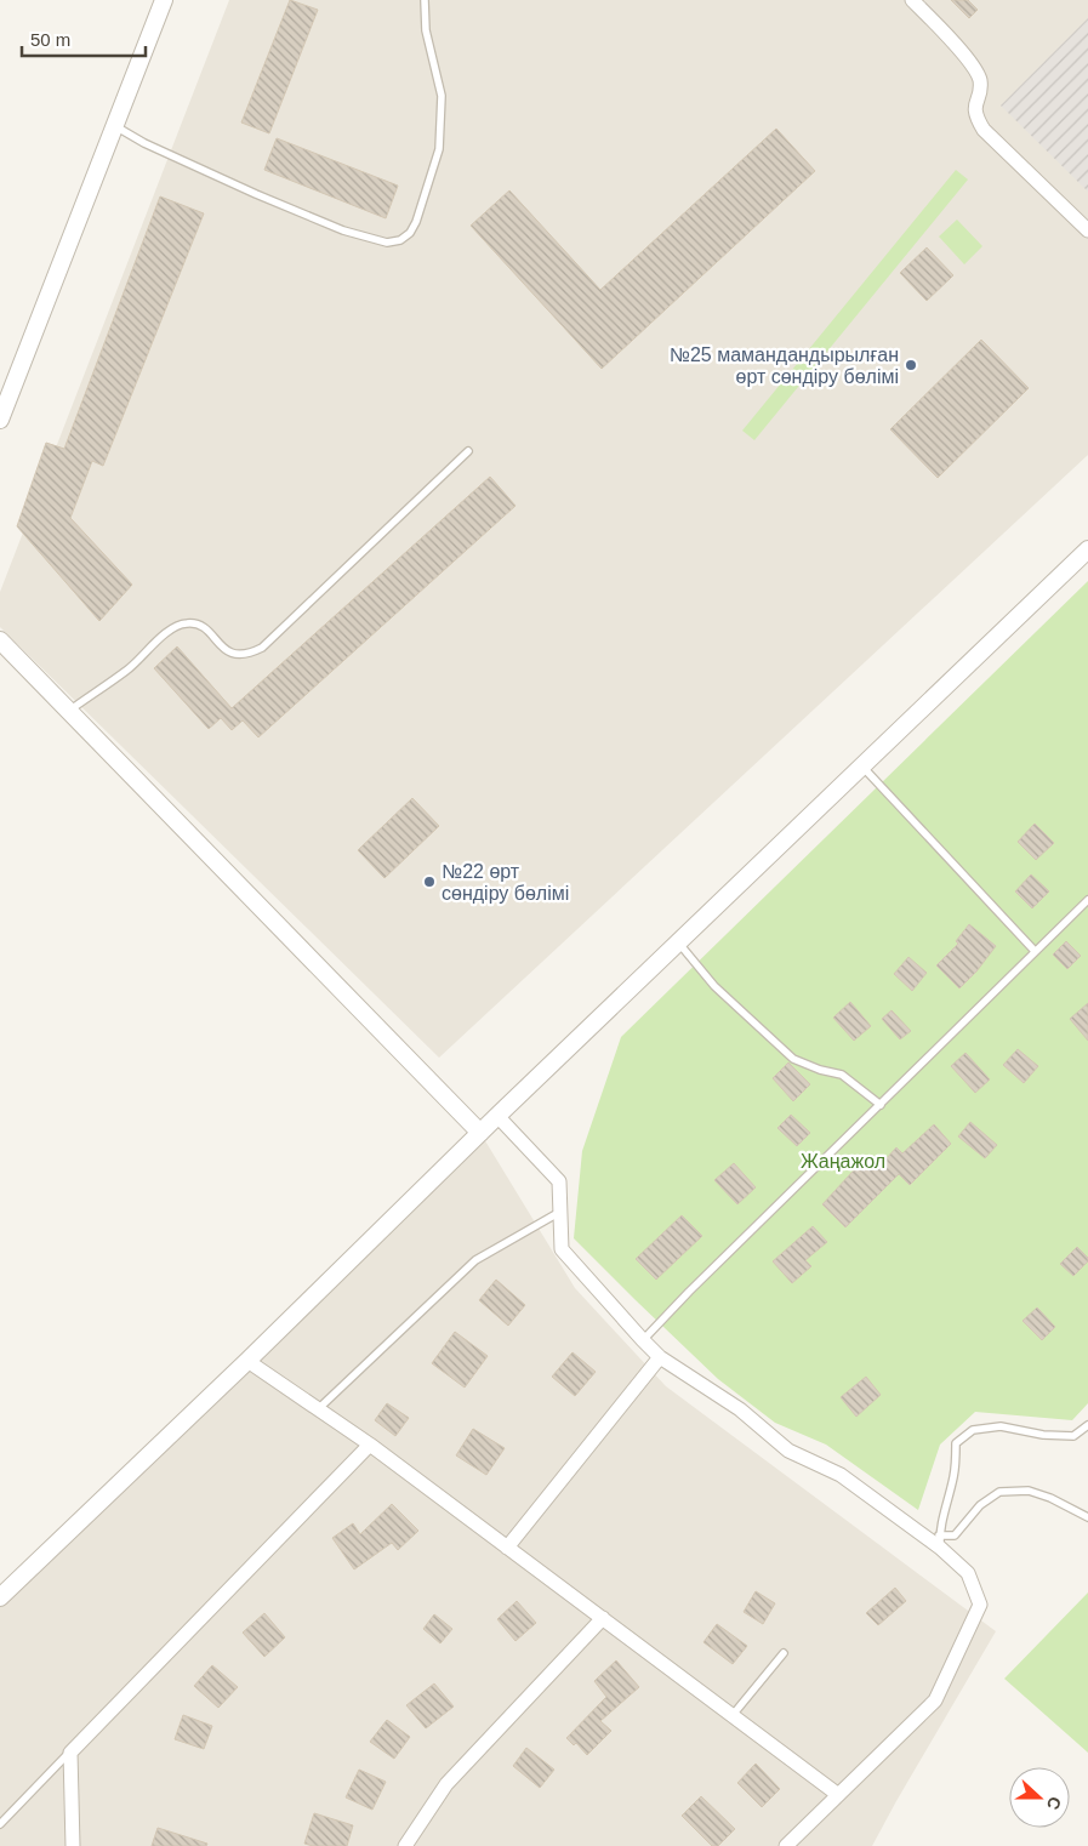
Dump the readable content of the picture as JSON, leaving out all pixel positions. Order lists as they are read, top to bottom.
{
  "parks": ["Жаңажол"],
  "places": ["№25 мамандандырылған өрт сөндіру бөлімі", "№22 өрт сөндіру бөлімі"],
  "scale_bar": "50 m",
  "north": "right"
}
